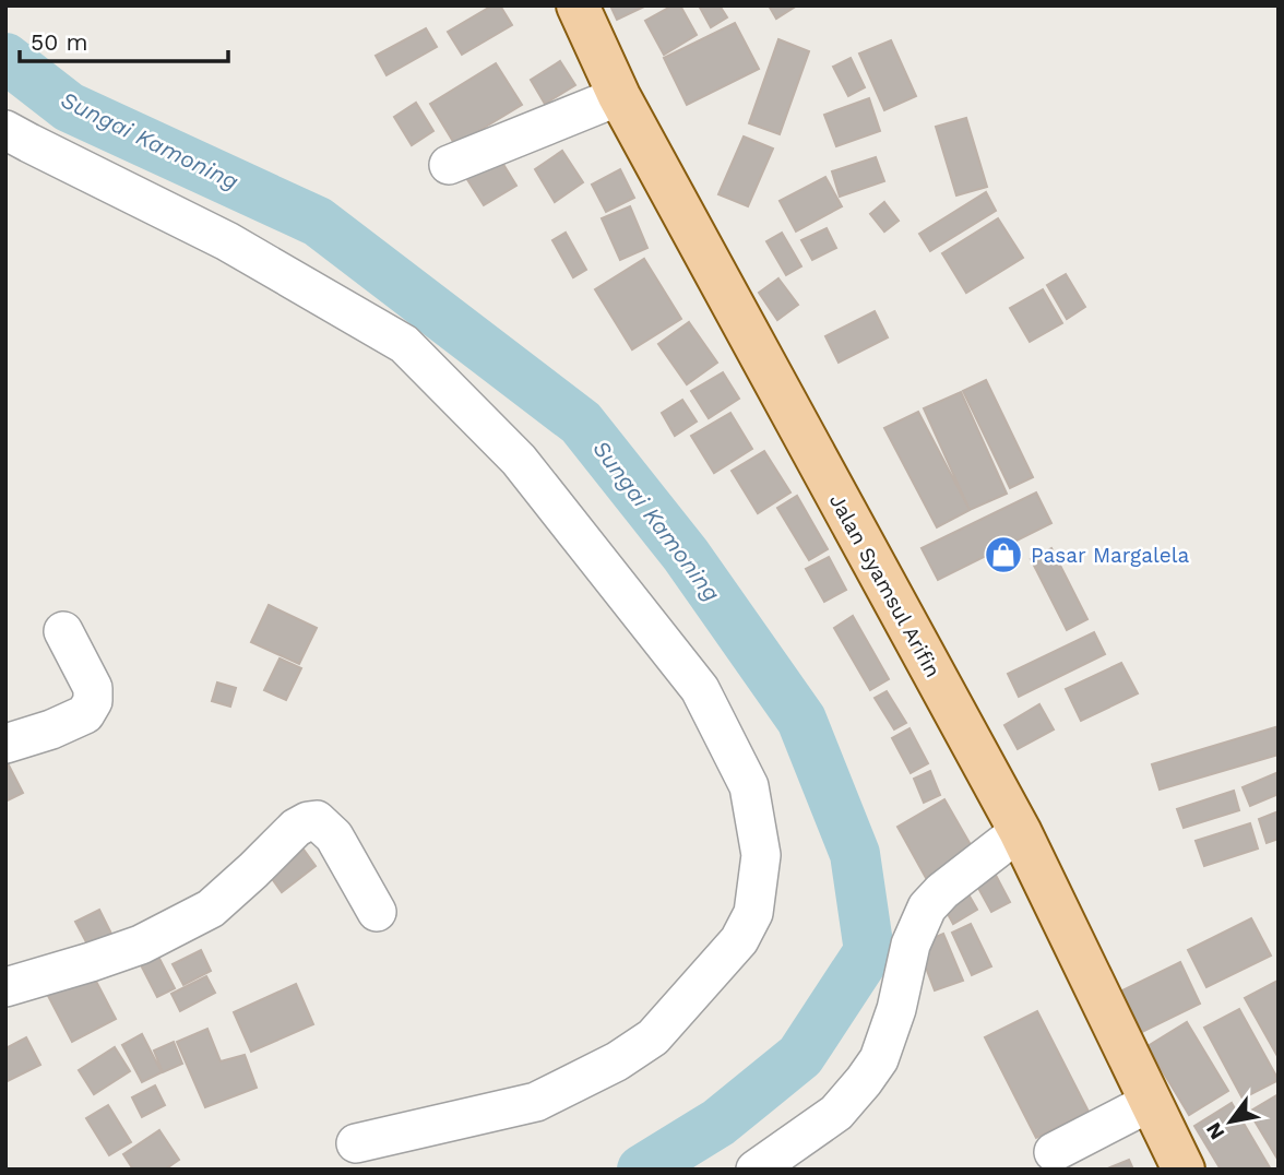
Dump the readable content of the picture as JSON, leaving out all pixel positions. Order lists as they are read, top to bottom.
{
  "streets": {
    "main road": ["Jalan Syamsul Arifin"]
  },
  "water": ["Sungai Kamoning"],
  "places": {
    "shop": ["Pasar Margalela"]
  },
  "scale_bar": "50 m",
  "north": "bottom left"
}
